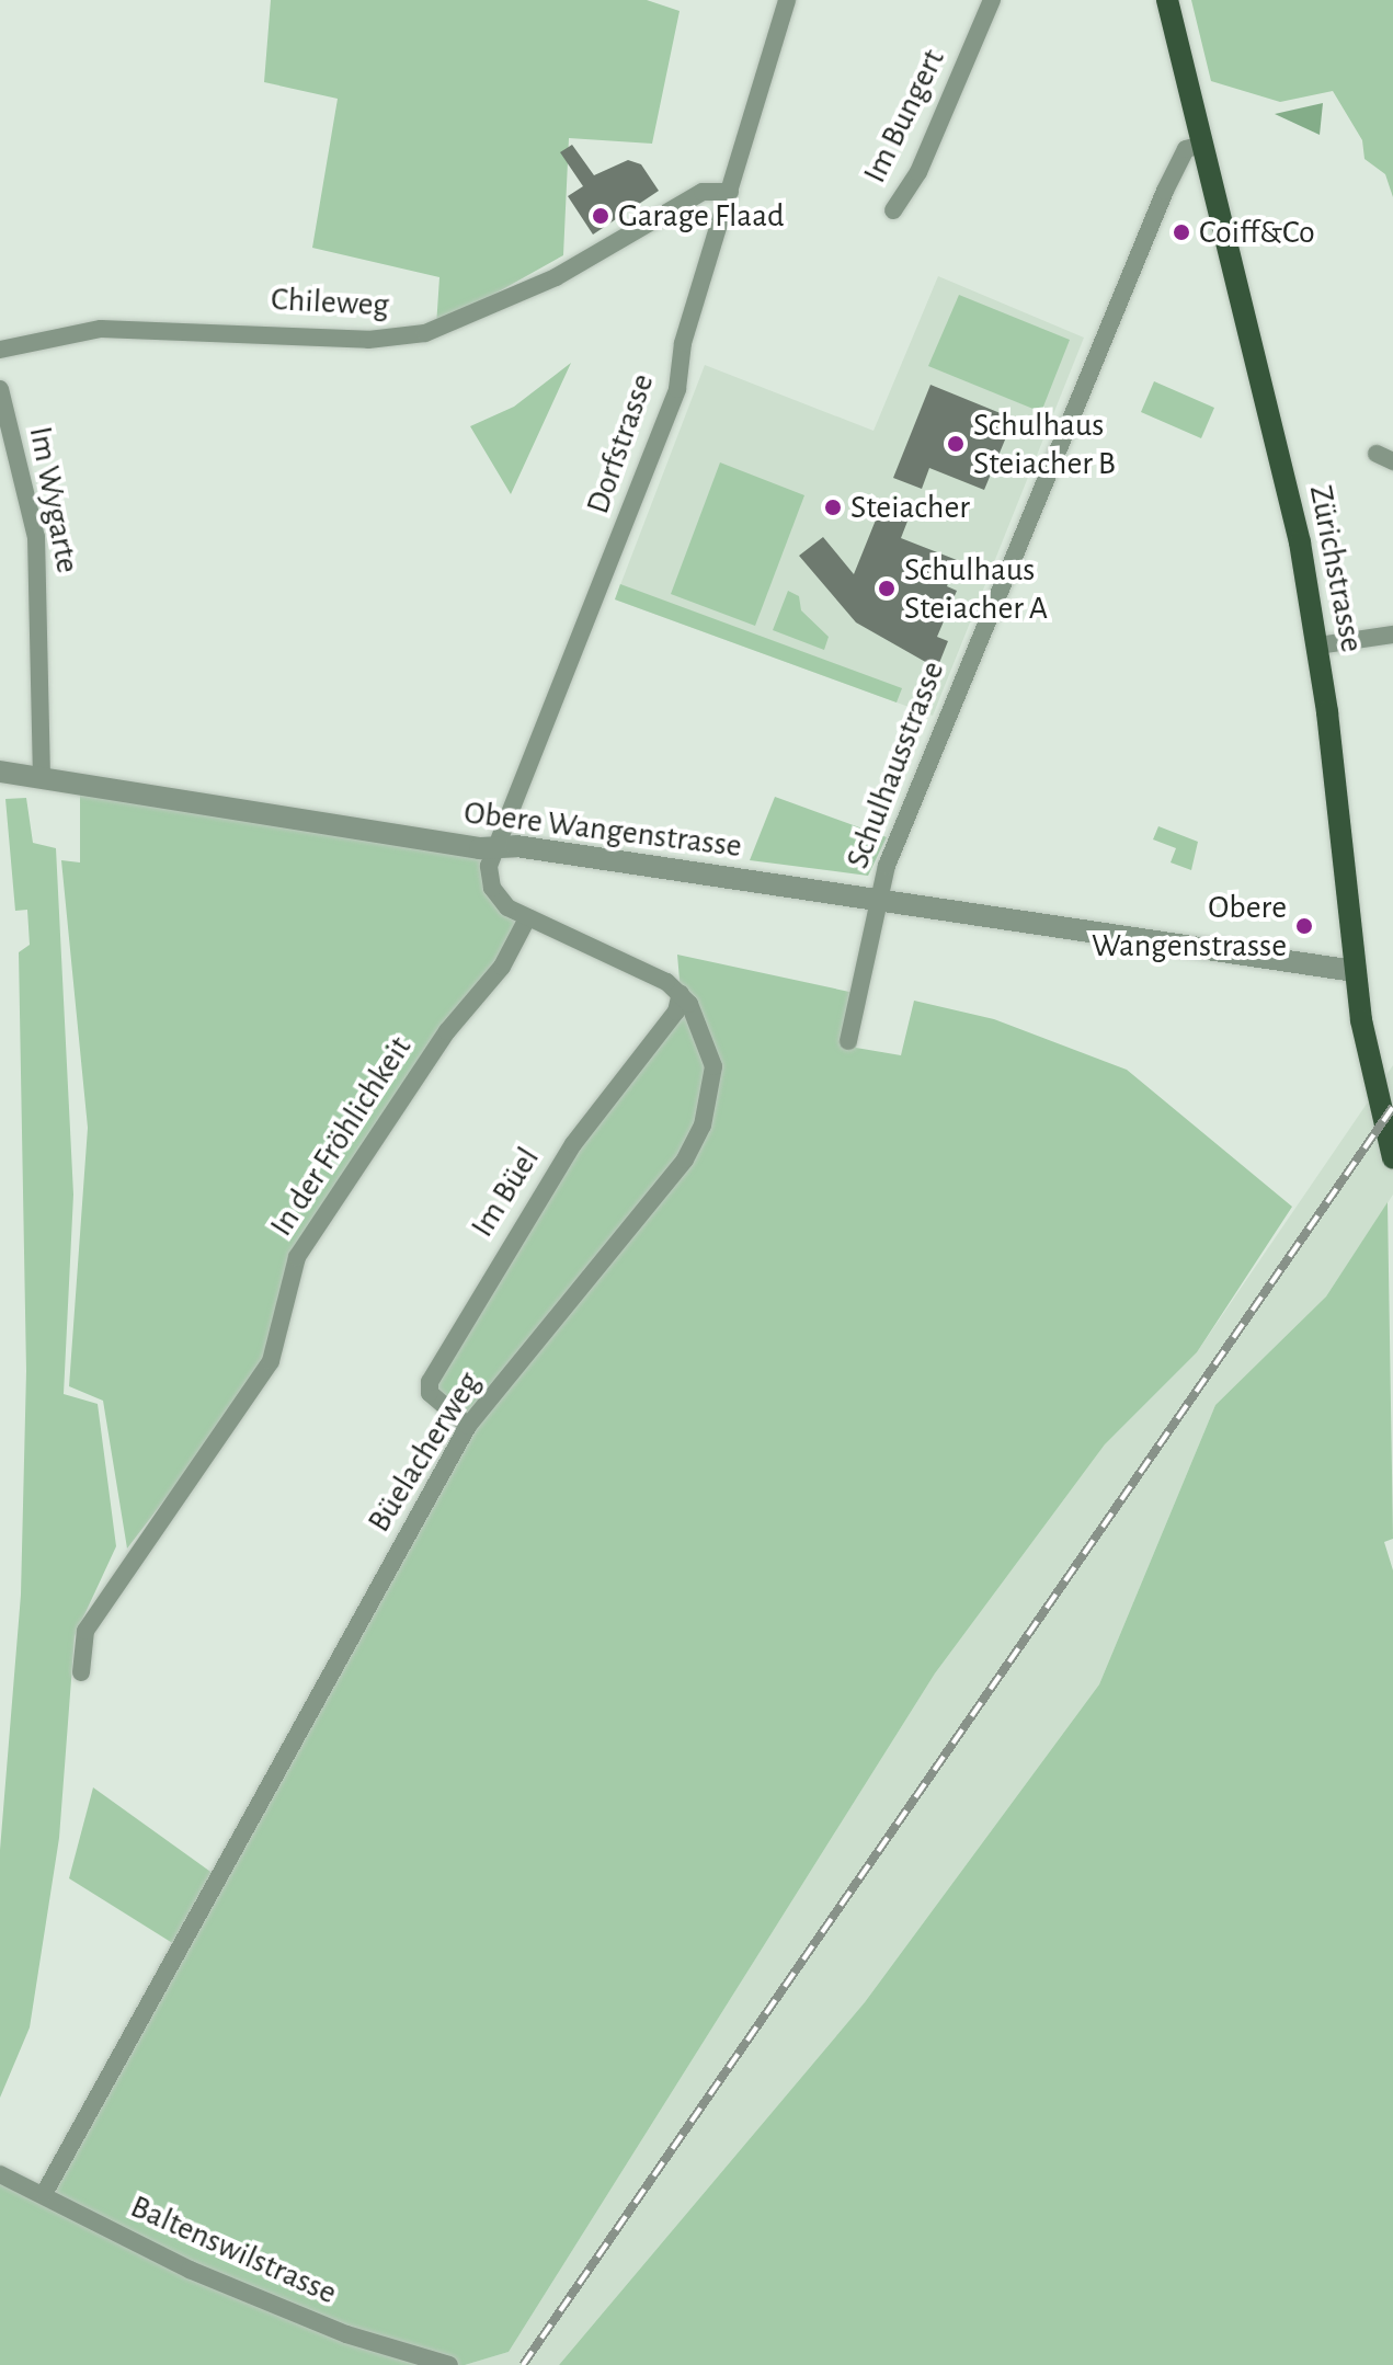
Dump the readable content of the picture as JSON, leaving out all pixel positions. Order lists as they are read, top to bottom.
{
  "streets": {
    "main road": ["Zürichstrasse"],
    "street": [
      "Im Bungert",
      "Chileweg",
      "Dorfstrasse",
      "Im Wygarte",
      "Schulhausstrasse",
      "Obere Wangenstrasse",
      "In der Fröhlichkeit",
      "Im Büel",
      "Büelacherweg",
      "Baltenswilstrasse"
    ]
  },
  "crossings": [
    ["Chileweg", "Dorfstrasse"],
    ["Dorfstrasse", "Obere Wangenstrasse"],
    ["Im Wygarte", "Obere Wangenstrasse"],
    ["Zürichstrasse", "Schulhausstrasse"],
    ["Zürichstrasse", "Obere Wangenstrasse"],
    ["Schulhausstrasse", "Obere Wangenstrasse"],
    ["Im Büel", "Büelacherweg"],
    ["Büelacherweg", "Baltenswilstrasse"]
  ],
  "places": [
    "Garage Flaad",
    "Coiff&Co",
    "Schulhaus Steiacher B",
    "Steiacher",
    "Schulhaus Steiacher A",
    "Obere Wangenstrasse"
  ]
}
